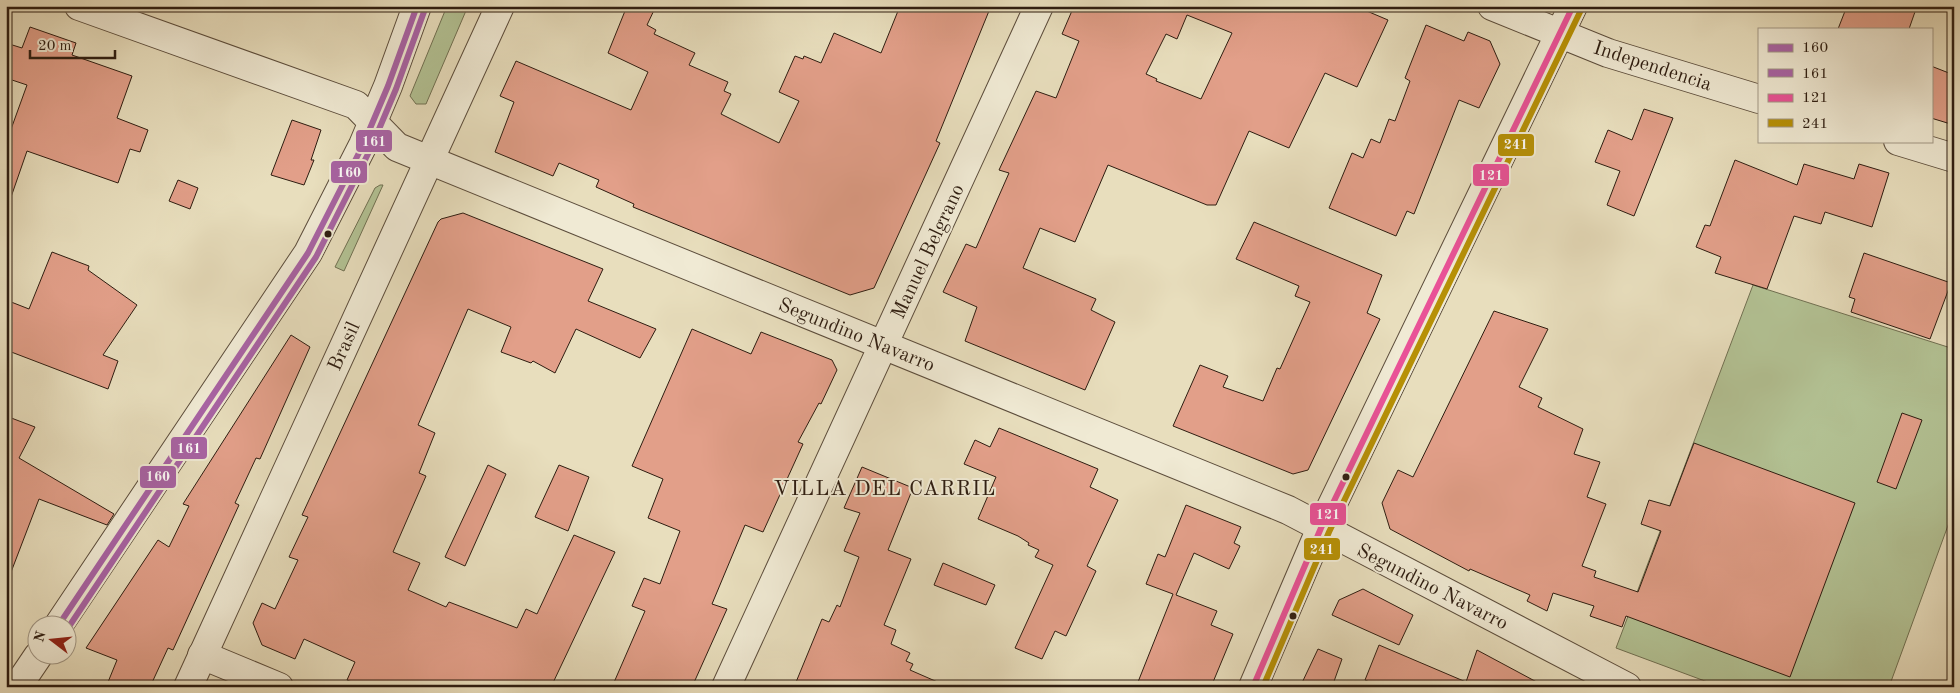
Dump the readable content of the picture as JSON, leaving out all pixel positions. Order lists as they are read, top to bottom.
{
  "streets": {
    "street": [
      "Independencia",
      "Manuel Belgrano",
      "Segundino Navarro",
      "Brasil"
    ]
  },
  "crossings": [
    ["Manuel Belgrano", "Segundino Navarro"],
    ["Segundino Navarro", "Brasil"]
  ],
  "districts": ["VILLA DEL CARRIL"],
  "lines": [
    "transit line 160",
    "transit line 121",
    "transit line 161",
    "transit line 241"
  ],
  "legend": [
    "160",
    "161",
    "121",
    "241"
  ],
  "scale_bar": "20 m",
  "north": "left"
}
